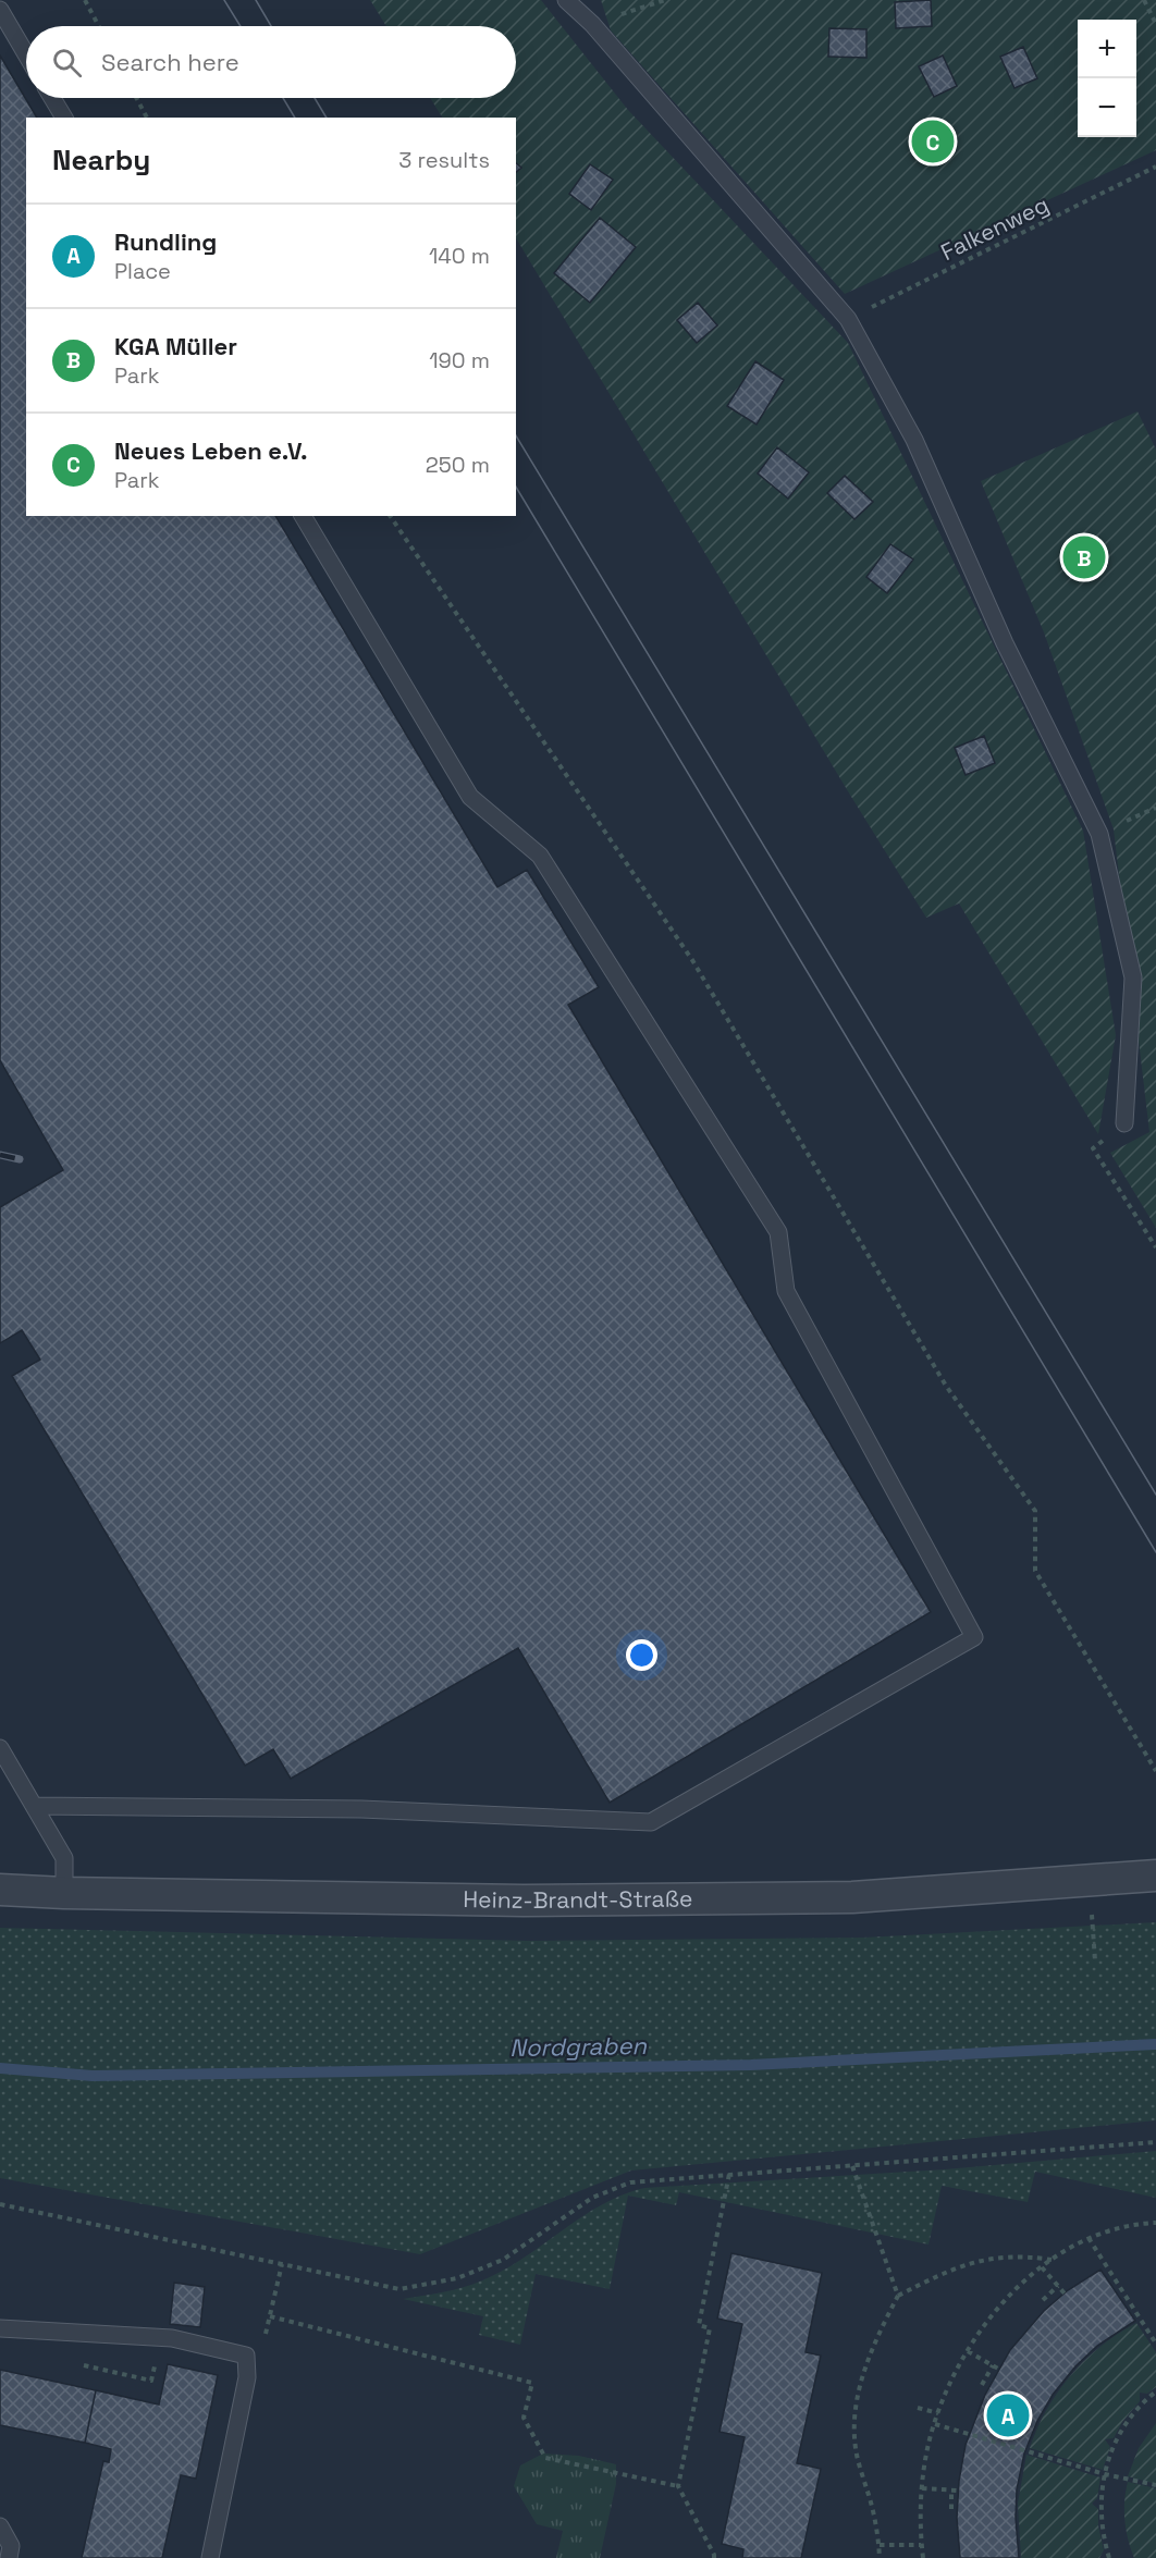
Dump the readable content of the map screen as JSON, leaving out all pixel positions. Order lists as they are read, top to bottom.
{
  "streets": {
    "street": ["Heinz-Brandt-Straße"],
    "path": ["Falkenweg"]
  },
  "water": ["Nordgraben"],
  "page": {
    "map_buttons": ["+", "−"],
    "search": "Search here",
    "pins": ["C", "B", "A"],
    "heading": ["Nearby", "3 results"],
    "list": [
      {
        "mark": "A",
        "name": "Rundling",
        "note": "Place",
        "value": "140 m"
      },
      {
        "mark": "B",
        "name": "KGA Müller",
        "note": "Park",
        "value": "190 m"
      },
      {
        "mark": "C",
        "name": "Neues Leben e.V.",
        "note": "Park",
        "value": "250 m"
      }
    ]
  }
}
